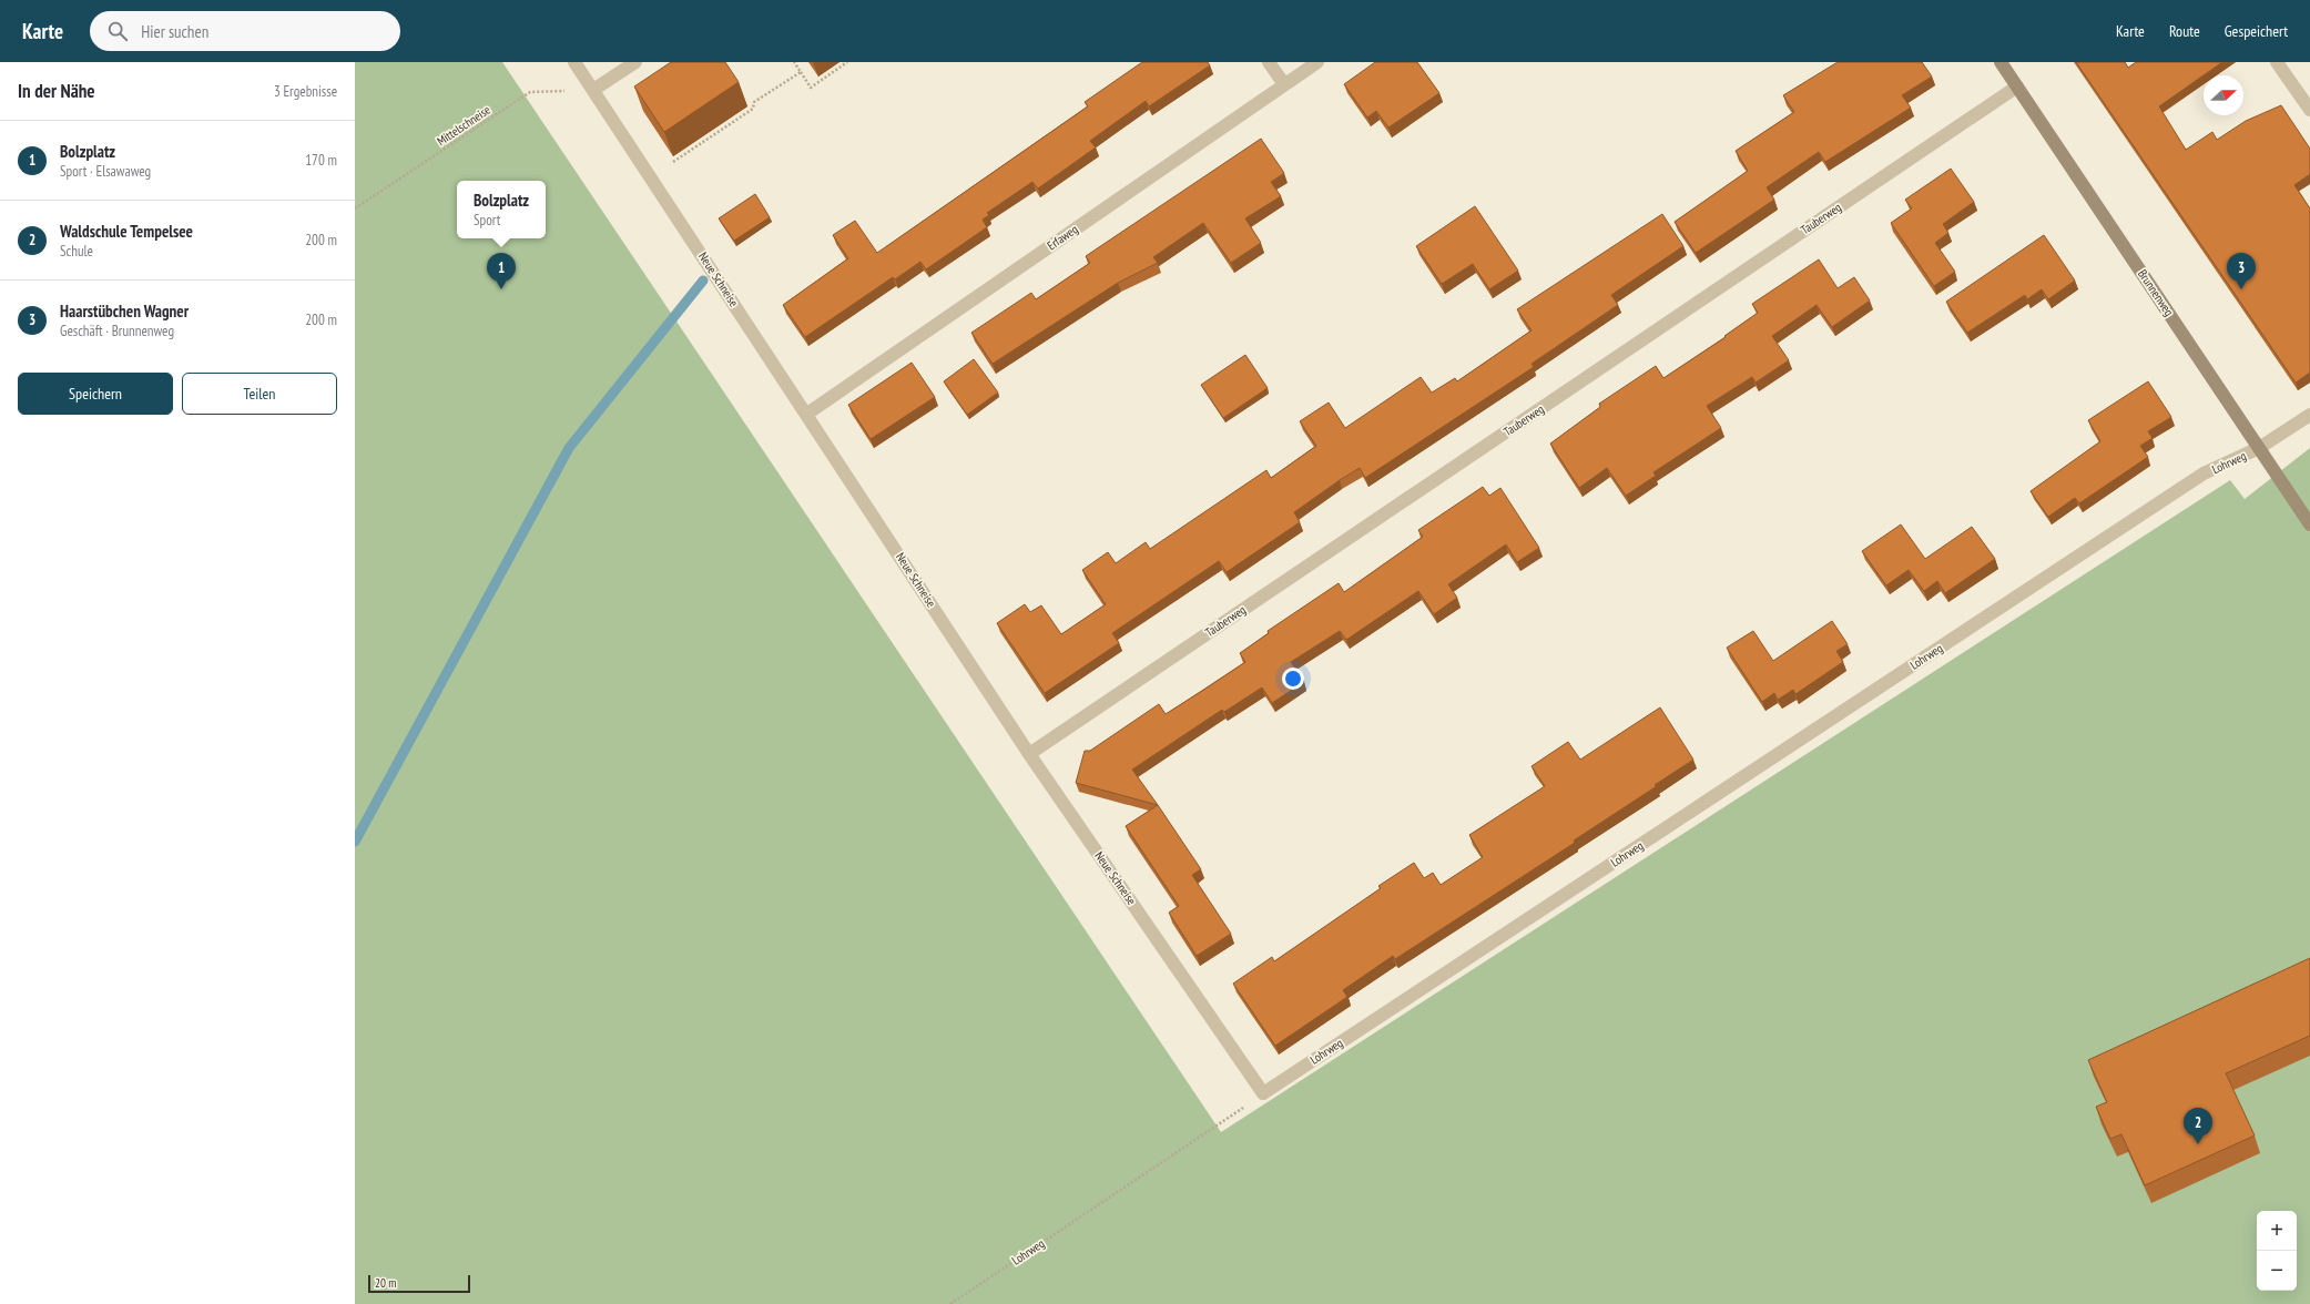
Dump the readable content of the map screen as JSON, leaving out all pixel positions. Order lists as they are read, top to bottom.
{
  "streets": {
    "street": [
      "Tauberweg",
      "Erfaweg",
      "Neue Schneise",
      "Brunnenweg",
      "Lohrweg"
    ],
    "path": ["Mittelschneise"]
  },
  "crossings": [
    ["Mittelschneise", "Neue Schneise"],
    ["Tauberweg", "Neue Schneise"],
    ["Tauberweg", "Brunnenweg"],
    ["Erfaweg", "Neue Schneise"],
    ["Neue Schneise", "Lohrweg"],
    ["Brunnenweg", "Lohrweg"]
  ],
  "scale_bar": "20 m",
  "north": "right",
  "page": {
    "header": "Karte",
    "search": "Hier suchen",
    "nav": ["Karte", "Route", "Gespeichert"],
    "heading": ["In der Nähe", "3 Ergebnisse"],
    "list": [
      {
        "mark": "1",
        "name": "Bolzplatz",
        "note": "Sport · Elsawaweg",
        "value": "170 m"
      },
      {
        "mark": "2",
        "name": "Waldschule Tempelsee",
        "note": "Schule",
        "value": "200 m"
      },
      {
        "mark": "3",
        "name": "Haarstübchen Wagner",
        "note": "Geschäft · Brunnenweg",
        "value": "200 m"
      }
    ],
    "popup": ["Bolzplatz", "Sport"],
    "pins": ["1", "3", "2"],
    "buttons": ["Speichern", "Teilen"],
    "map_buttons": ["+", "−"],
    "scale": "20 m"
  }
}
